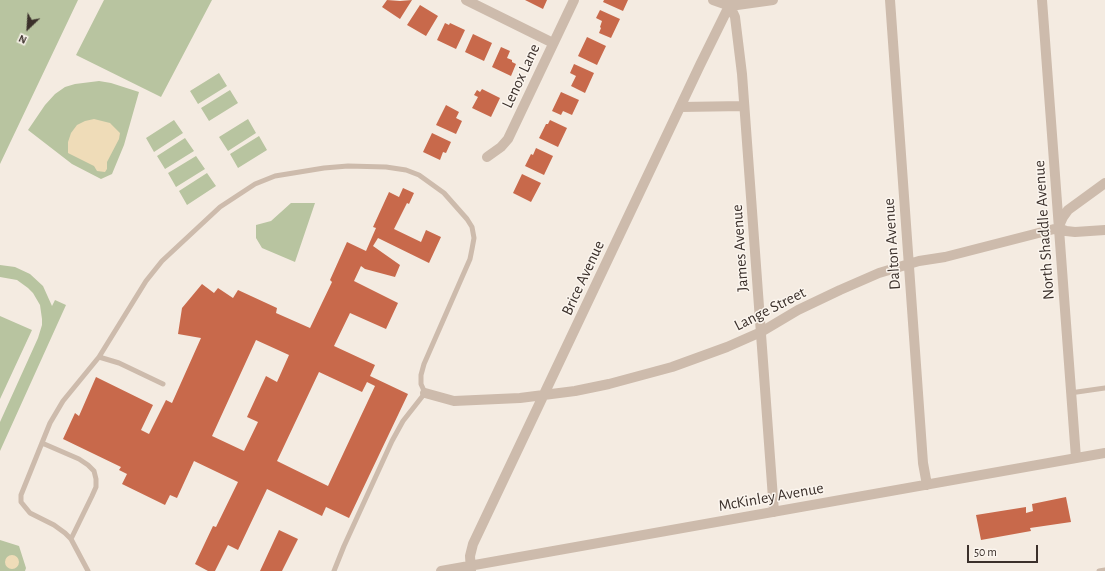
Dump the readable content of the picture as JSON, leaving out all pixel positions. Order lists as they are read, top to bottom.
{
  "streets": {
    "street": [
      "Lenox Lane",
      "North Shaddle Avenue",
      "Dalton Avenue",
      "James Avenue",
      "Brice Avenue",
      "Lange Street",
      "McKinley Avenue"
    ]
  },
  "crossings": [
    ["North Shaddle Avenue", "Lange Street"],
    ["North Shaddle Avenue", "McKinley Avenue"],
    ["Dalton Avenue", "Lange Street"],
    ["Dalton Avenue", "McKinley Avenue"],
    ["James Avenue", "Brice Avenue"],
    ["James Avenue", "Lange Street"],
    ["James Avenue", "McKinley Avenue"],
    ["Brice Avenue", "Lange Street"],
    ["Brice Avenue", "McKinley Avenue"]
  ],
  "scale_bar": "50 m",
  "north": "bottom left"
}
